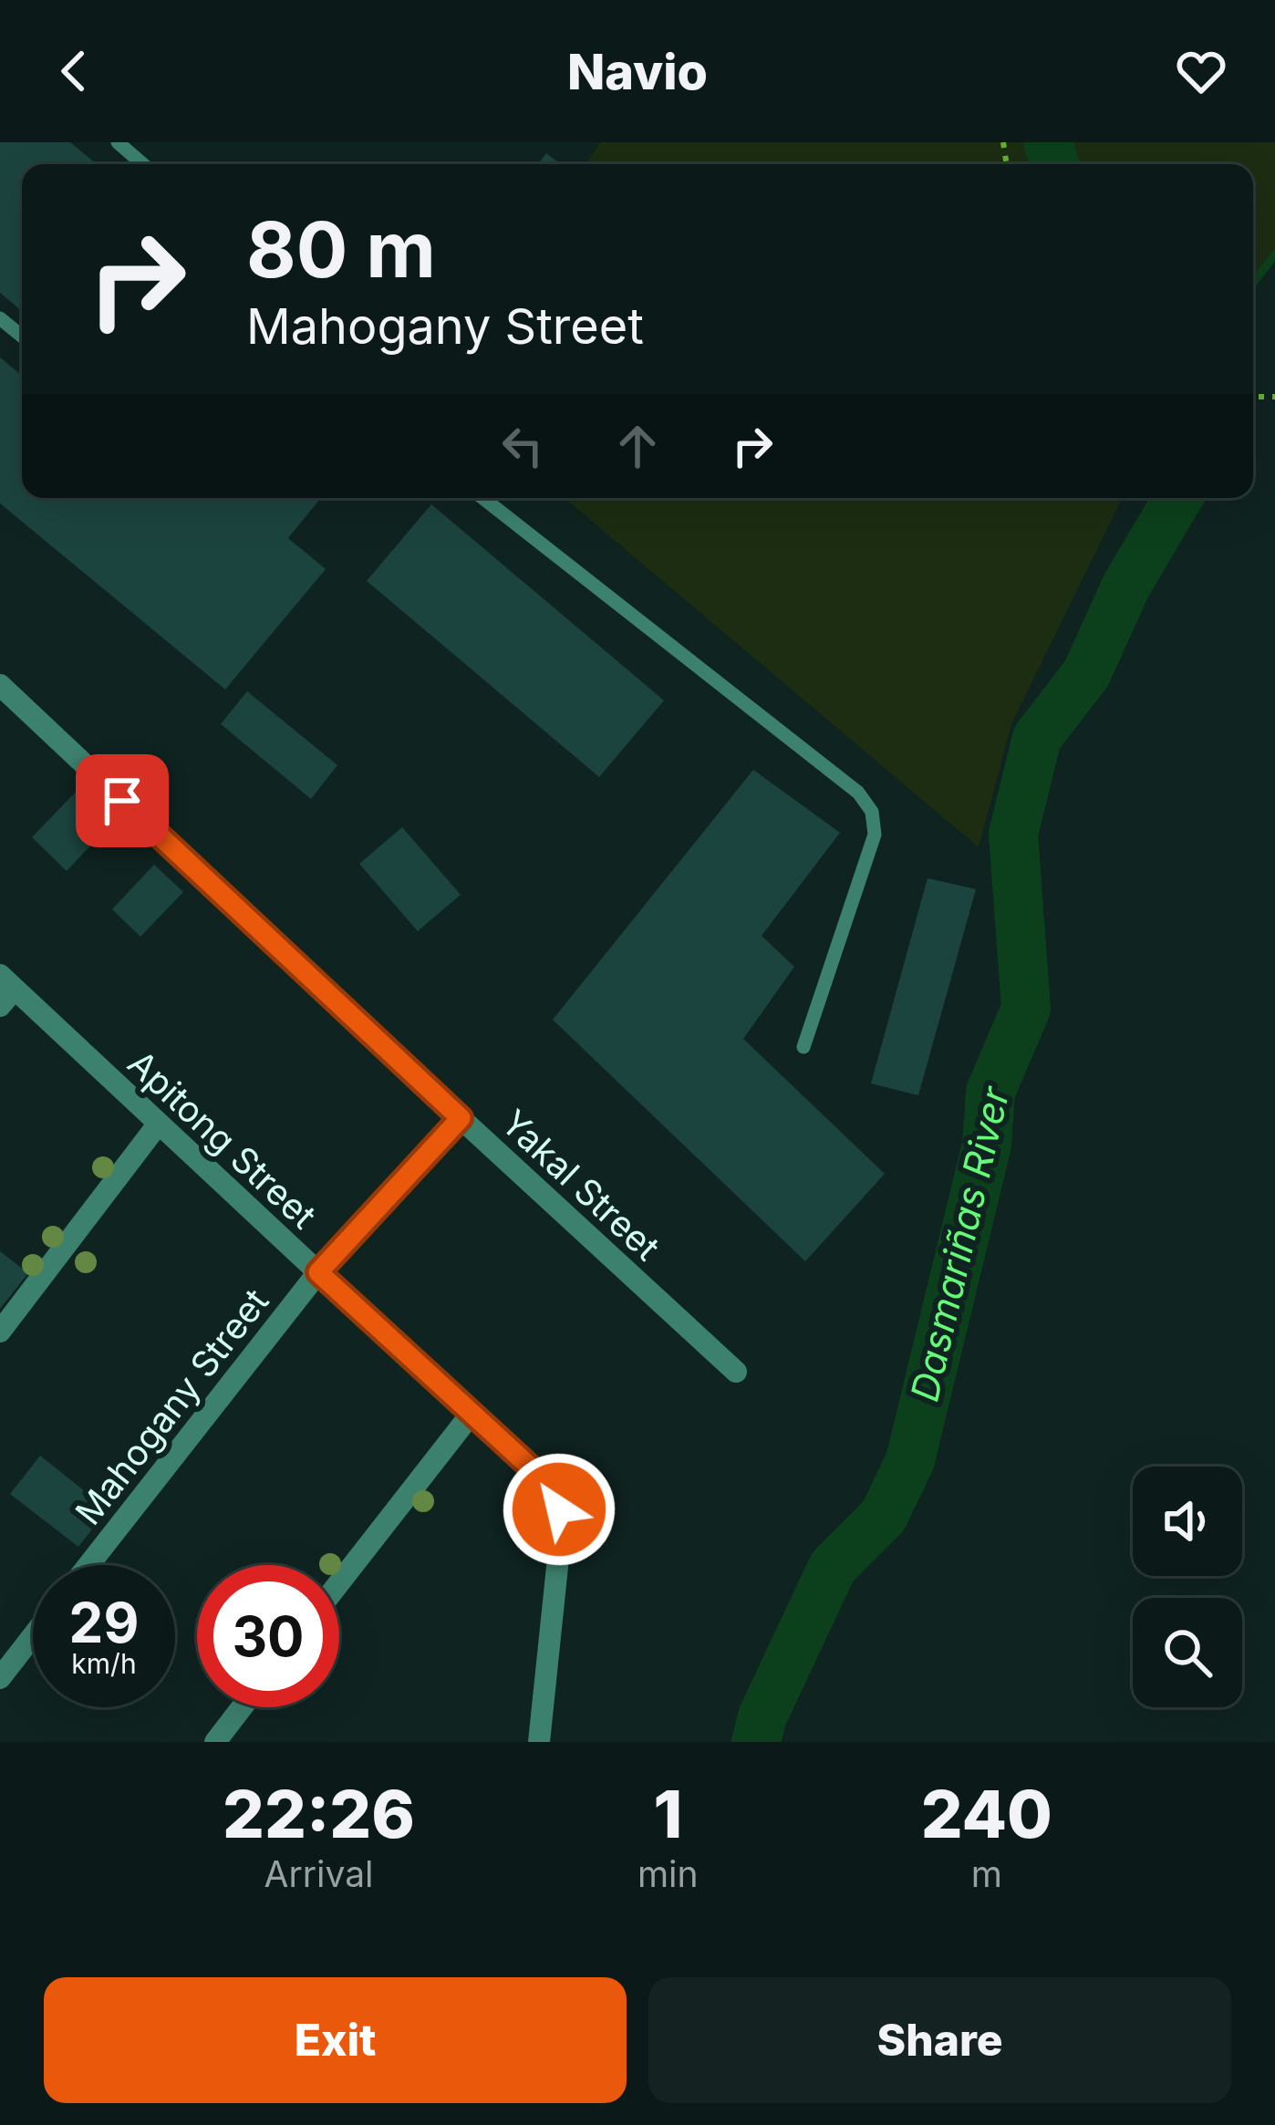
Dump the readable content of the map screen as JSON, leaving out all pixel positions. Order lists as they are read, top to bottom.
{
  "streets": {
    "street": ["Apitong Street", "Yakal Street", "Mahogany Street"]
  },
  "crossings": [
    ["Apitong Street", "Mahogany Street"],
    ["Yakal Street", "Mahogany Street"]
  ],
  "water": ["Dasmariñas River"],
  "page": {
    "header": "Navio",
    "turn": ["80 m", "Mahogany Street"],
    "speed": "29 km/h",
    "limit": "30",
    "eta": [
      "22:26",
      "Arrival",
      "1",
      "min",
      "240",
      "m"
    ],
    "buttons": ["Exit", "Share"]
  }
}
